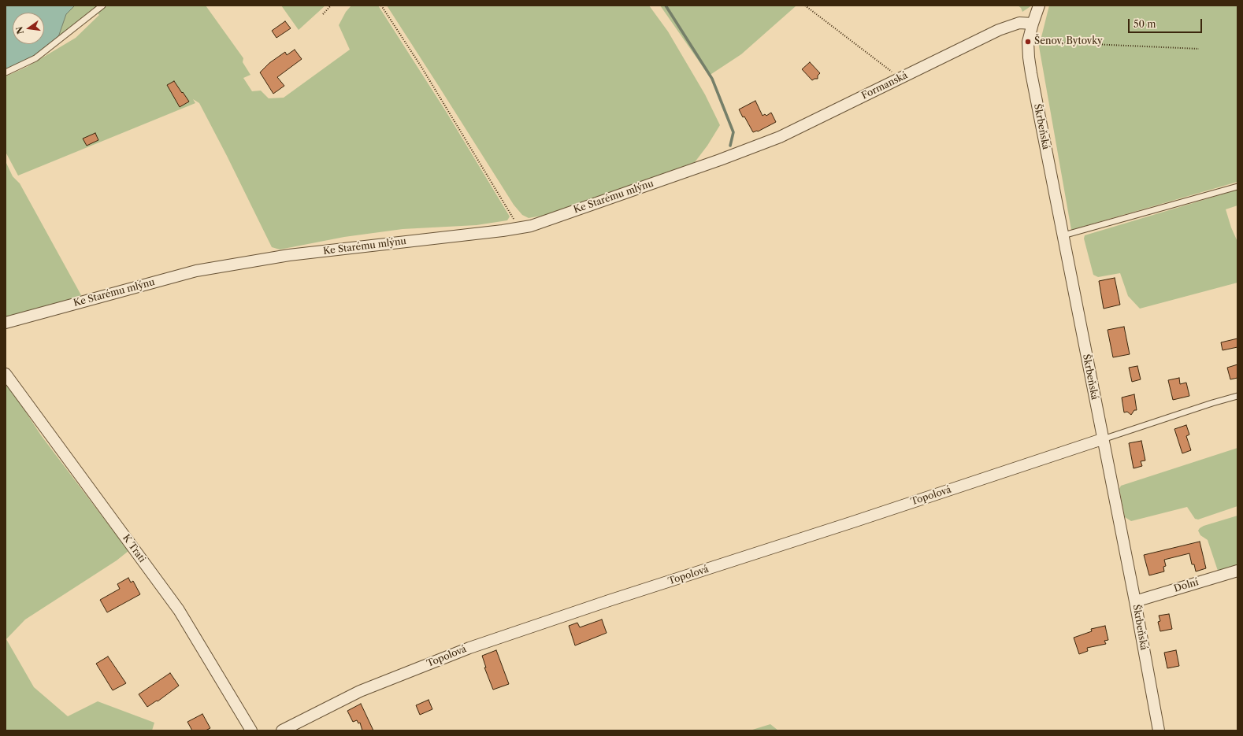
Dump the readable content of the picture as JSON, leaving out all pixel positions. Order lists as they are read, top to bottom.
{
  "streets": {
    "street": [
      "Formanská",
      "Škrbeňská",
      "Ke Starému mlýnu",
      "Topolová",
      "K Trati",
      "Dolní"
    ]
  },
  "crossings": [
    ["Formanská", "Škrbeňská"],
    ["Formanská", "Ke Starému mlýnu"],
    ["Škrbeňská", "Topolová"],
    ["Škrbeňská", "Dolní"]
  ],
  "places": ["Šenov, Bytovky"],
  "scale_bar": "50 m",
  "north": "left"
}
